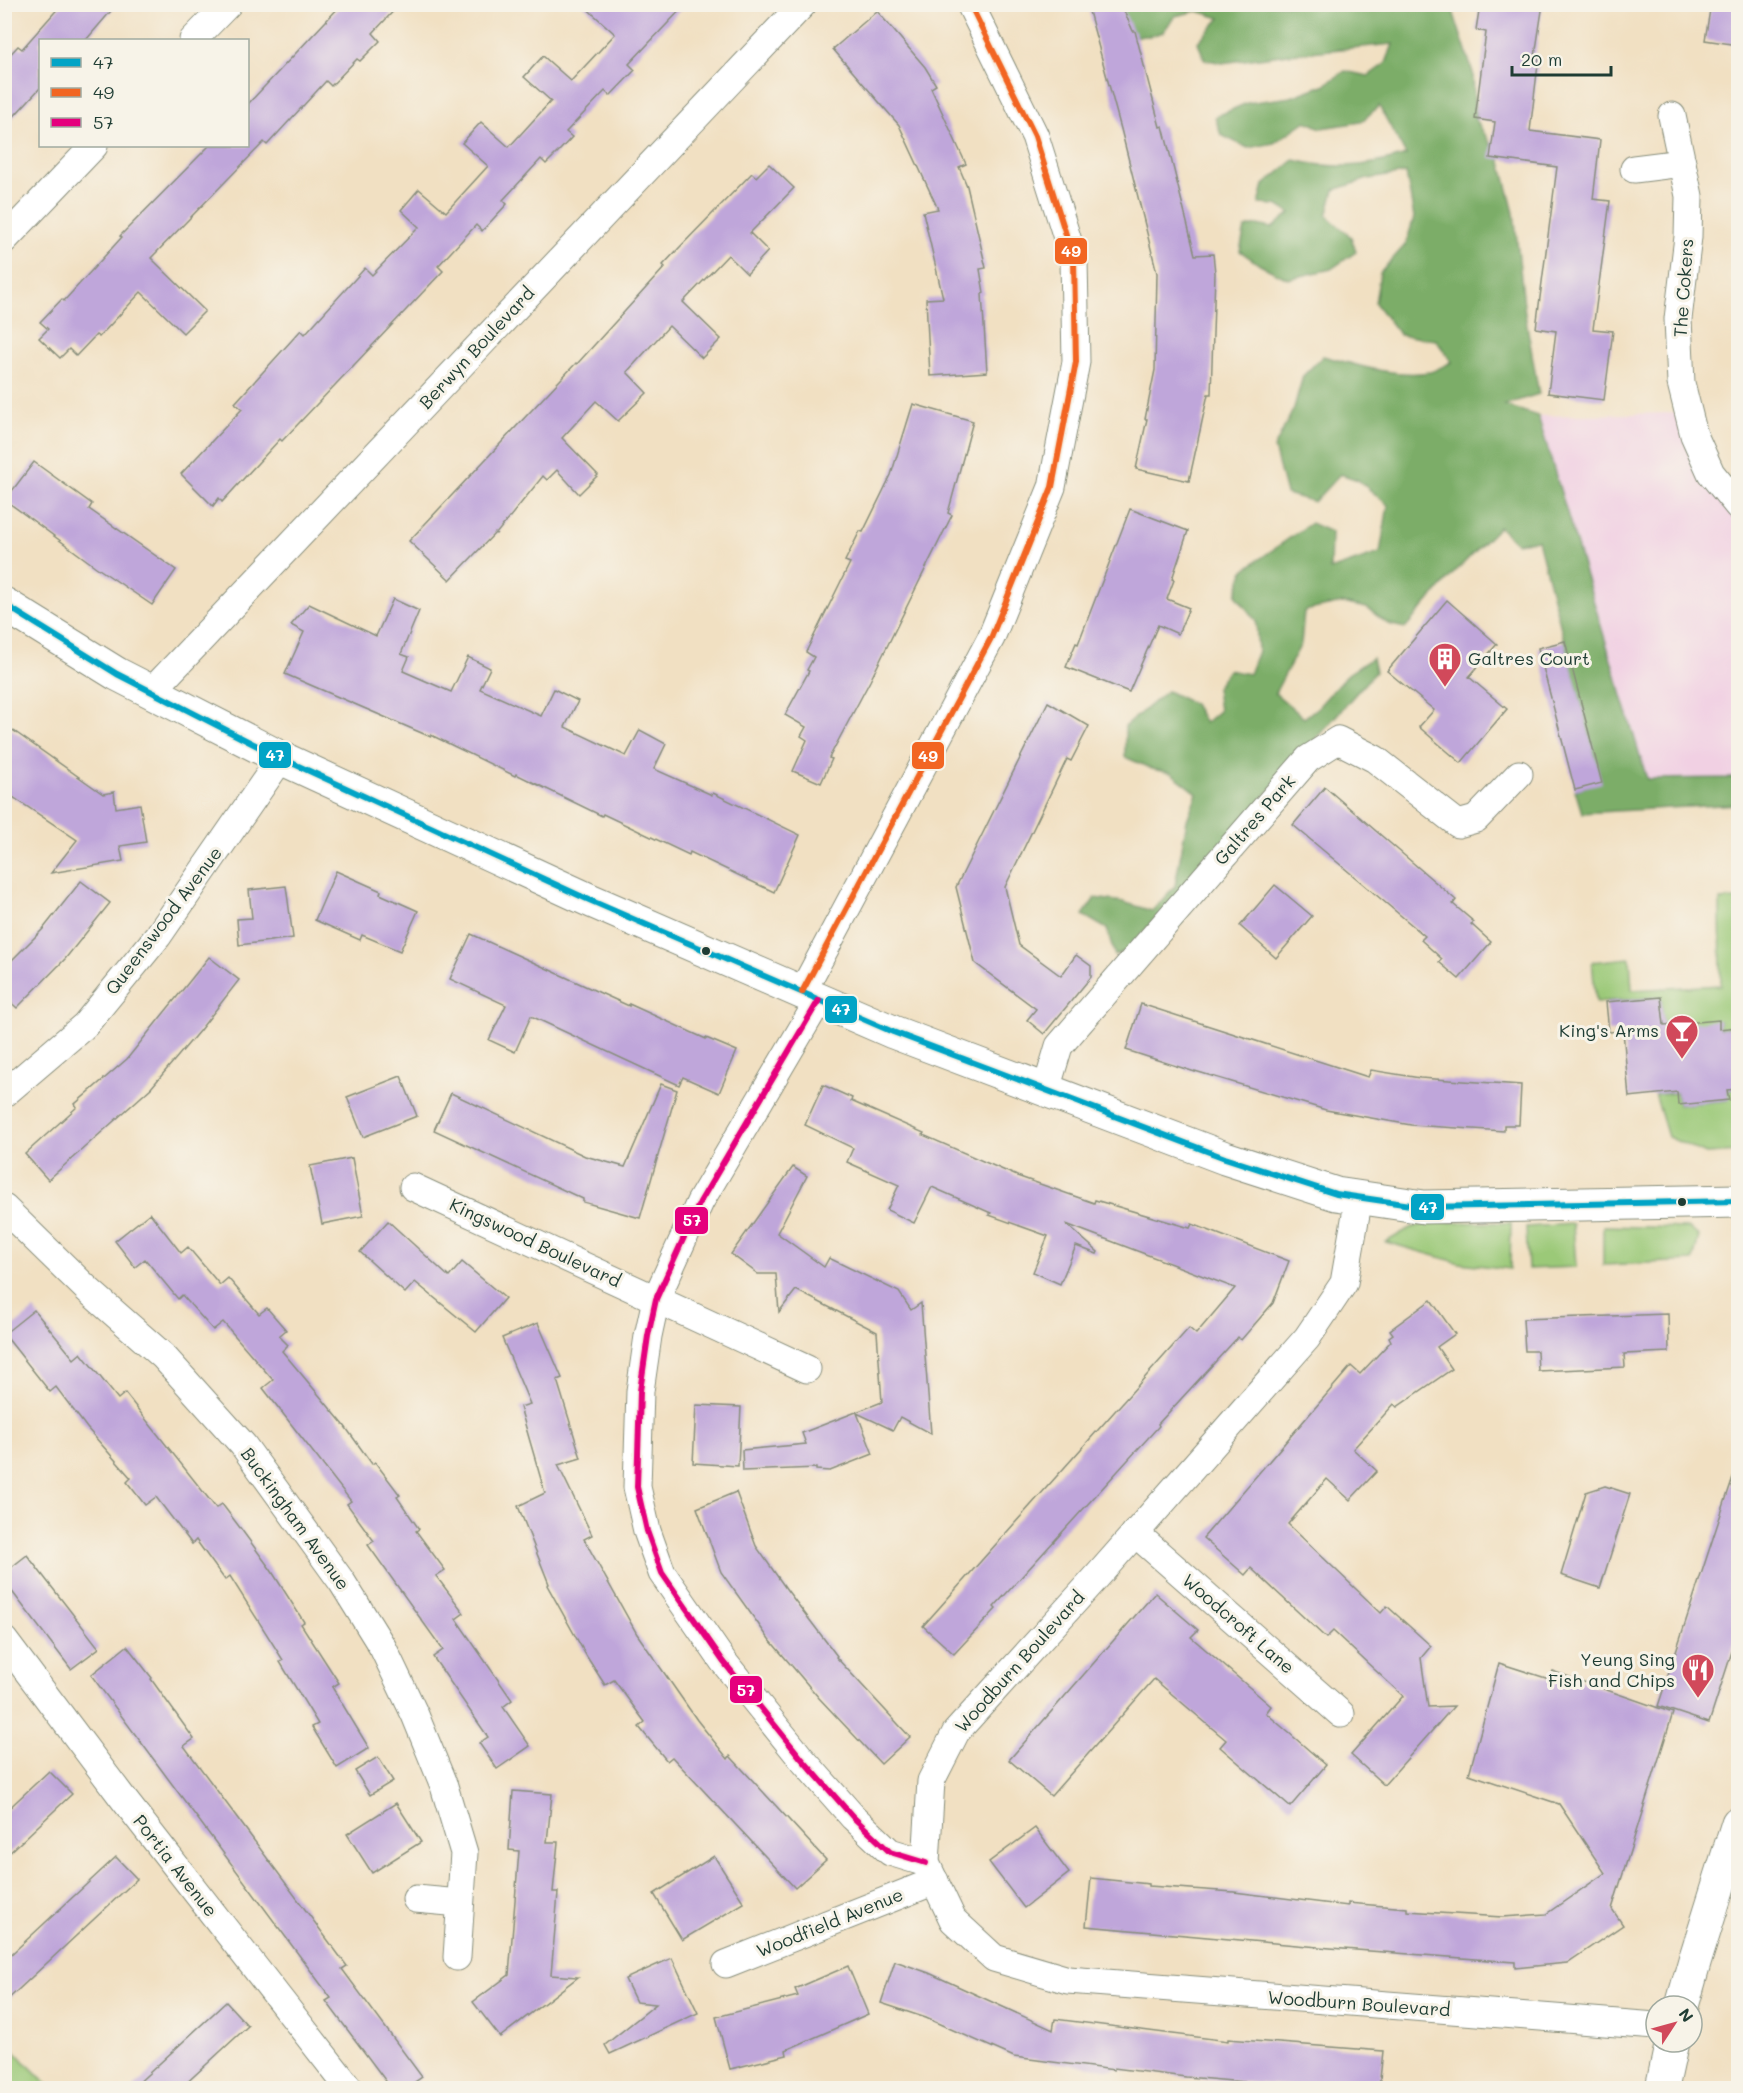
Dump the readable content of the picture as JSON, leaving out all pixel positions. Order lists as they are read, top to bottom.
{
  "streets": {
    "street": [
      "The Cokers",
      "Berwyn Boulevard",
      "Galtres Park",
      "Queenswood Avenue",
      "Kingswood Boulevard",
      "Buckingham Avenue",
      "Woodcroft Lane",
      "Woodburn Boulevard",
      "Portia Avenue",
      "Woodfield Avenue"
    ]
  },
  "crossings": [
    ["Woodcroft Lane", "Woodburn Boulevard"],
    ["Woodburn Boulevard", "Woodfield Avenue"]
  ],
  "places": {
    "building": ["Galtres Court"],
    "bar": ["King's Arms"],
    "restaurant": ["Yeung Sing Fish and Chips"]
  },
  "lines": ["transit line 49", "transit line 47", "transit line 57"],
  "legend": ["47", "49", "57"],
  "scale_bar": "20 m",
  "north": "top right"
}
